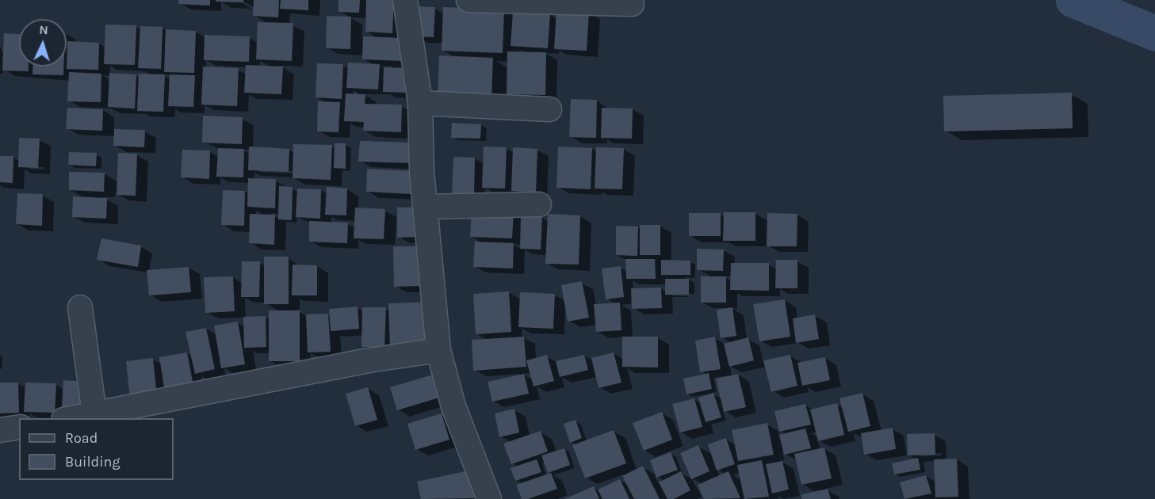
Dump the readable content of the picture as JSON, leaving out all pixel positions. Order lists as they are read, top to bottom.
{
  "legend": ["Road", "Building"],
  "north": "top"
}
